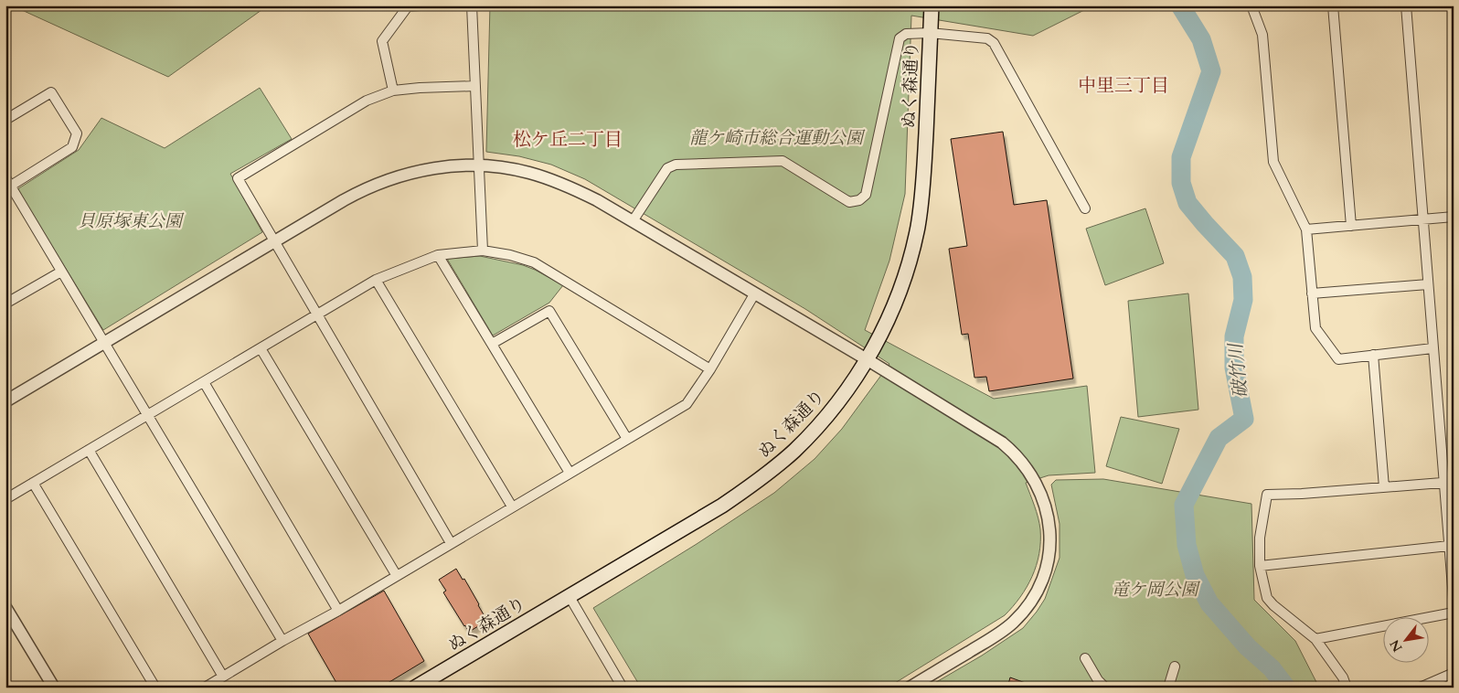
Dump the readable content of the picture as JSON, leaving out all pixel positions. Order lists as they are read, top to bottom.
{
  "streets": {
    "main road": ["ぬく森通り"]
  },
  "districts": ["中里三丁目", "松ケ丘二丁目"],
  "water": ["破竹川"],
  "parks": ["龍ケ崎市総合運動公園", "貝原塚東公園", "竜ケ岡公園"],
  "north": "bottom left"
}
